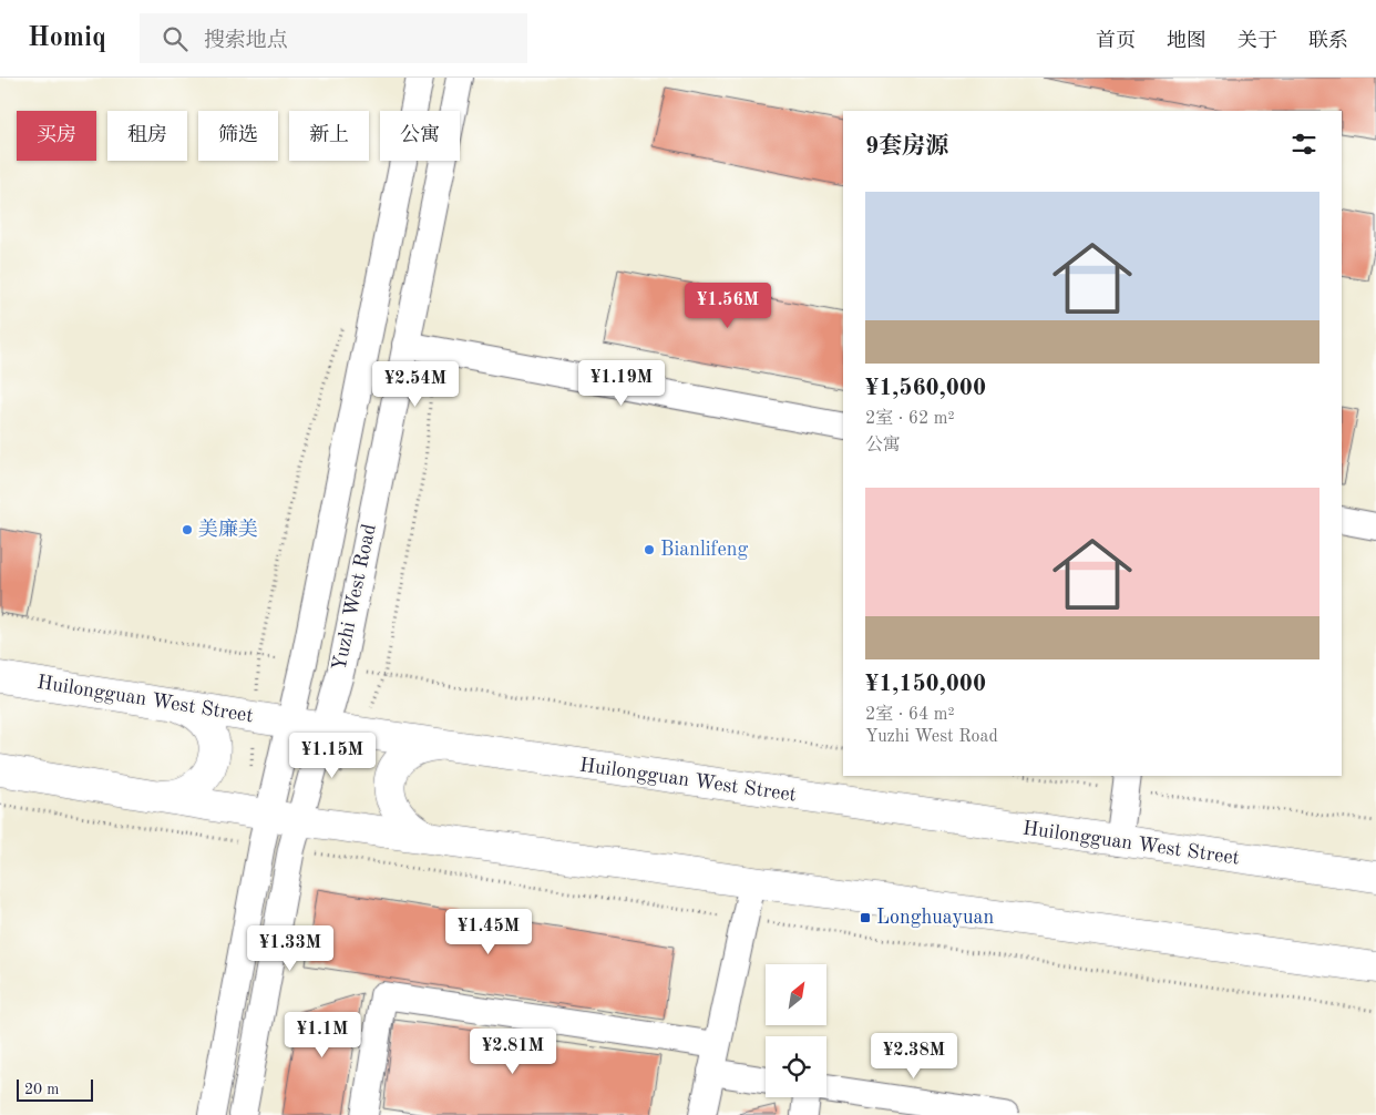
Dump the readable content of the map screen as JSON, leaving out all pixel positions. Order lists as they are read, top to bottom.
{
  "streets": {
    "main road": ["Huilongguan West Street"],
    "street": ["Yuzhi West Road"]
  },
  "crossings": [
    ["Yuzhi West Road", "Huilongguan West Street"]
  ],
  "places": {
    "other": ["美廉美", "Bianlifeng"],
    "transit": ["Longhuayuan"]
  },
  "scale_bar": "20 m",
  "north": "top right",
  "page": {
    "header": "Homiq",
    "search": "搜索地点",
    "nav": [
      "首页",
      "地图",
      "关于",
      "联系"
    ],
    "chip": [
      "买房",
      "租房",
      "筛选",
      "新上",
      "公寓"
    ],
    "heading": "9套房源",
    "list": [
      {
        "name": "¥1,560,000",
        "note": "2室 · 62 m² · 公寓"
      },
      {
        "name": "¥1,150,000",
        "note": "2室 · 64 m² · Yuzhi West Road"
      }
    ],
    "price": [
      "¥1.56M",
      "¥1.19M",
      "¥2.54M",
      "¥1.15M",
      "¥1.45M",
      "¥1.33M",
      "¥1.1M",
      "¥2.81M",
      "¥2.38M"
    ],
    "scale": "20 m"
  }
}
